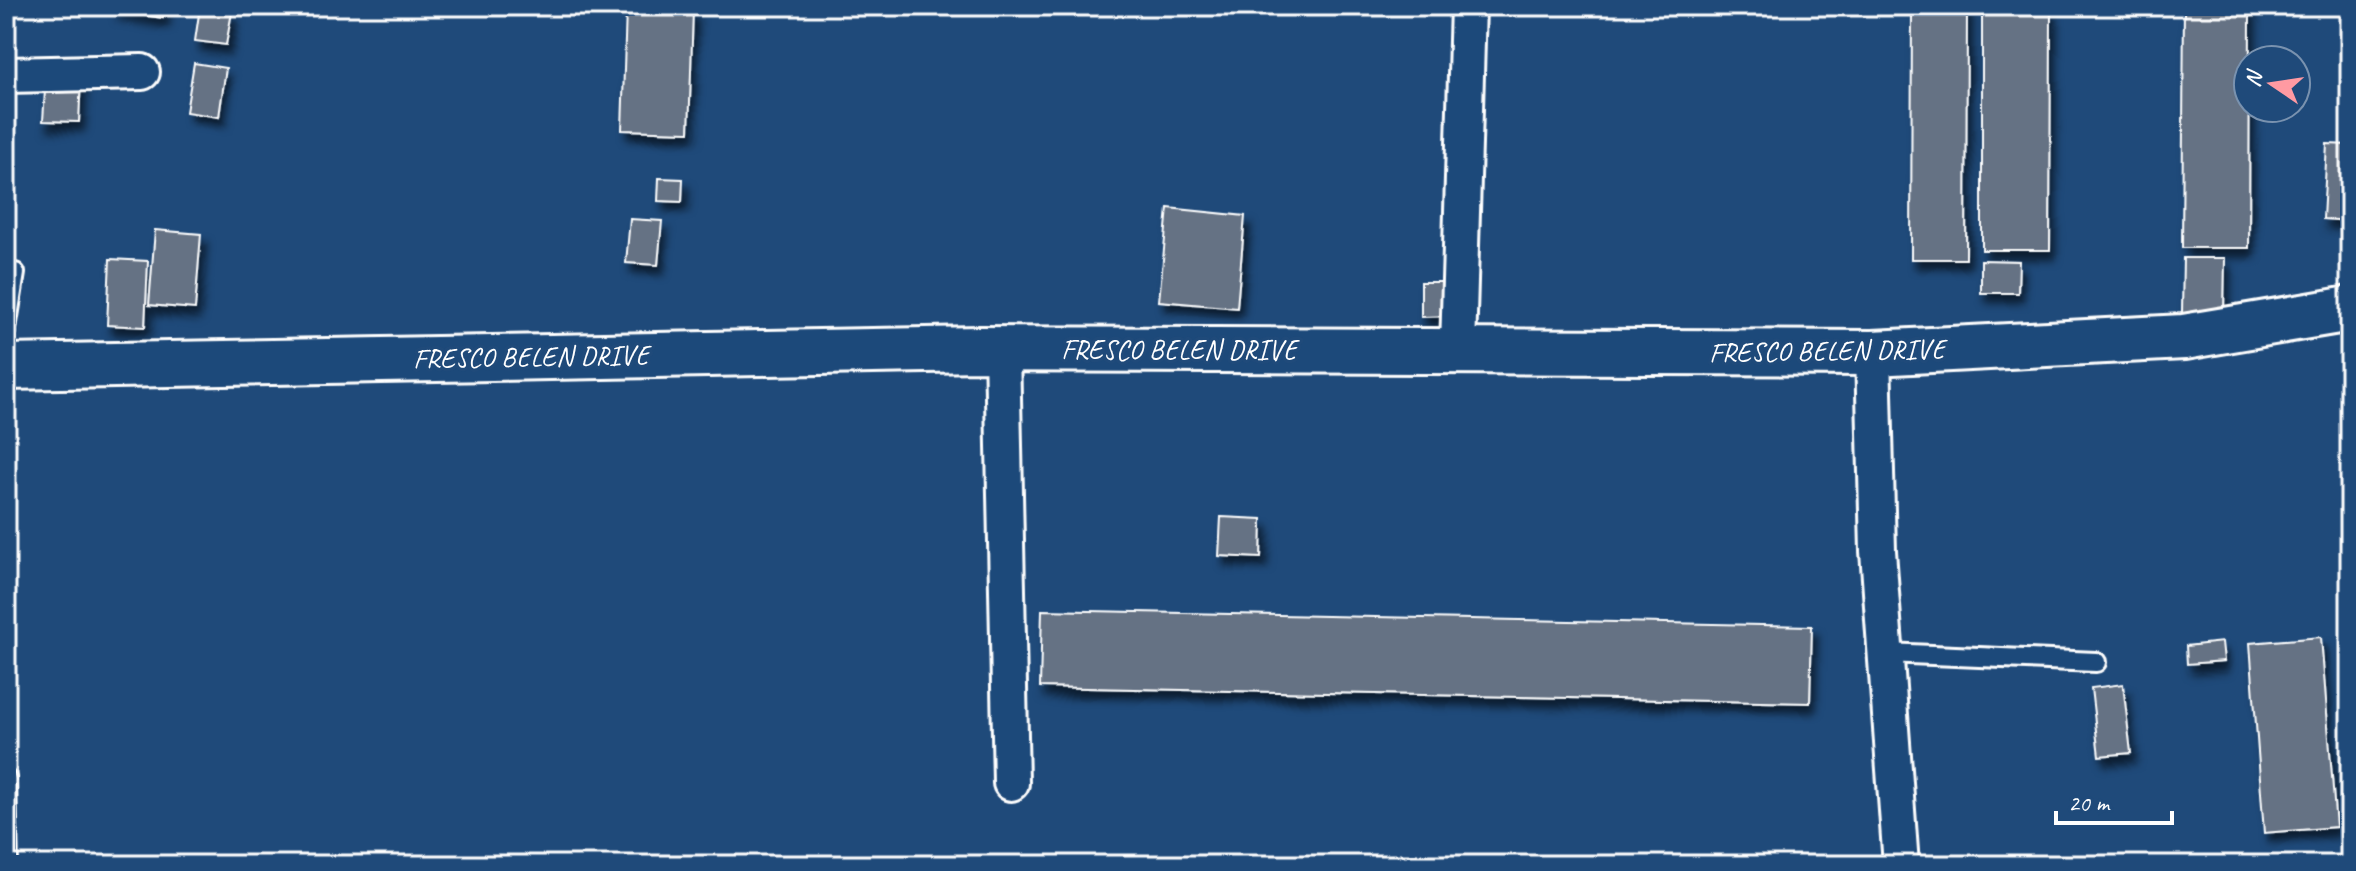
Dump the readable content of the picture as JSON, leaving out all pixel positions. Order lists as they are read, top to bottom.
{
  "streets": {
    "street": ["FRESCO BELEN DRIVE"]
  },
  "scale_bar": "20 m",
  "north": "left"
}
